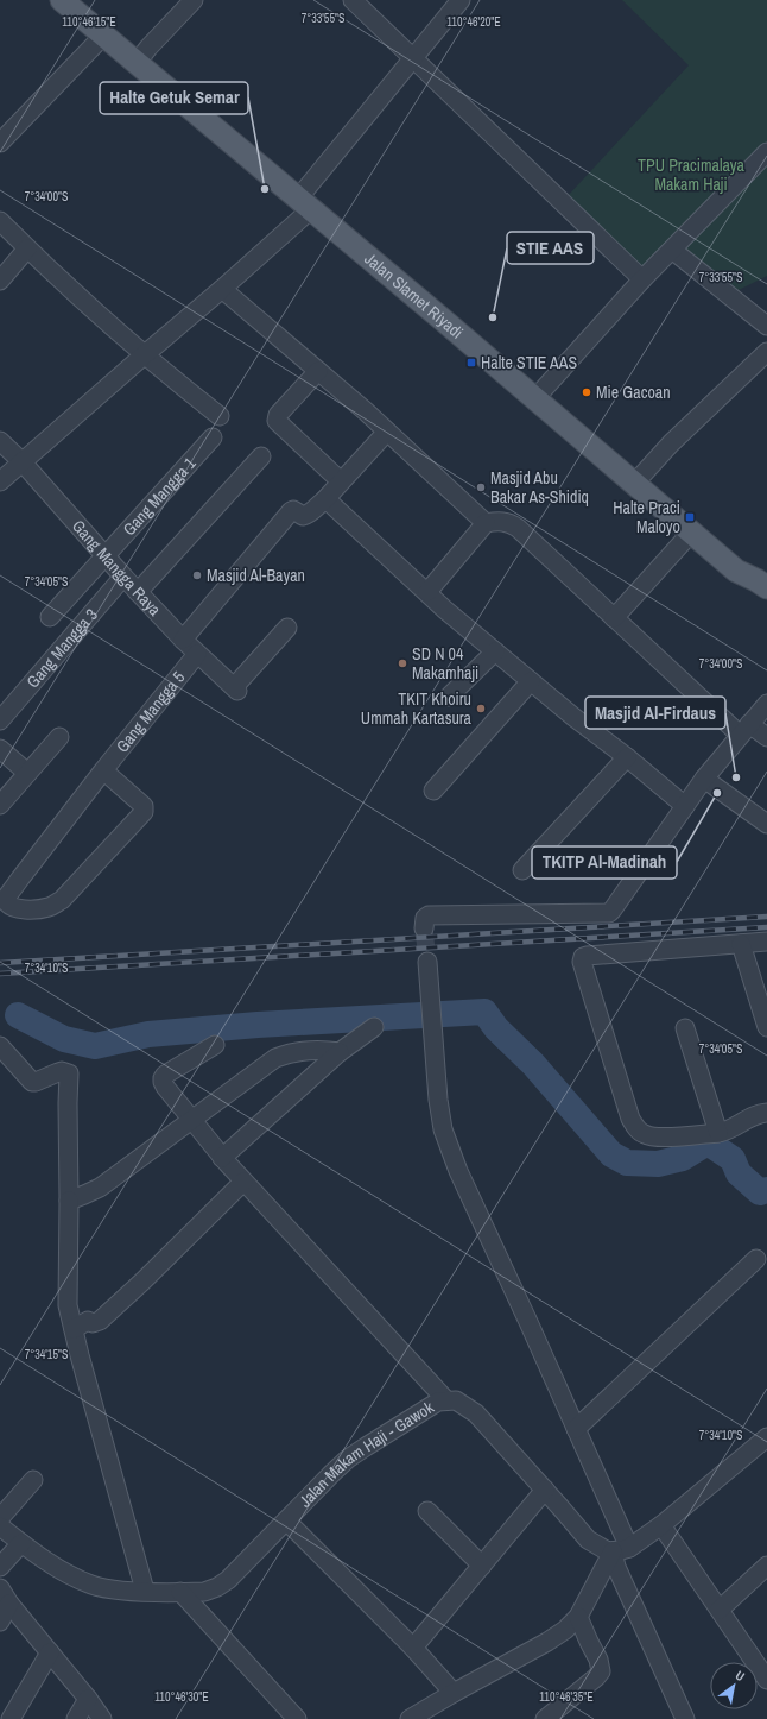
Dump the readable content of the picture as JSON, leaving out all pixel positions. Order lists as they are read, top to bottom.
{
  "streets": {
    "main road": ["Jalan Slamet Riyadi"],
    "street": [
      "Gang Mangga 1",
      "Gang Mangga Raya",
      "Gang Mangga 3",
      "Gang Mangga 5",
      "Jalan Makam Haji - Gawok"
    ]
  },
  "crossings": [
    ["Gang Mangga 1", "Gang Mangga Raya"],
    ["Gang Mangga Raya", "Gang Mangga 3"],
    ["Gang Mangga Raya", "Gang Mangga 5"]
  ],
  "parks": ["TPU Pracimalaya Makam Haji"],
  "places": {
    "other": [
      "Halte Getuk Semar",
      "STIE AAS",
      "Mie Gacoan",
      "Masjid Abu Bakar As-Shidiq",
      "Masjid Al-Bayan",
      "SD N 04 Makamhaji",
      "TKIT Khoiru Ummah Kartasura",
      "Masjid Al-Firdaus",
      "TKITP Al-Madinah"
    ],
    "transit": ["Halte STIE AAS", "Halte Praci Maloyo"]
  },
  "north": "top right",
  "coordinates": [
    "7°33'55\"S",
    "110°46'15\"E",
    "110°46'20\"E",
    "7°34'00\"S",
    "7°34'05\"S",
    "7°34'10\"S",
    "7°34'15\"S",
    "110°46'30\"E",
    "110°46'35\"E"
  ]
}
